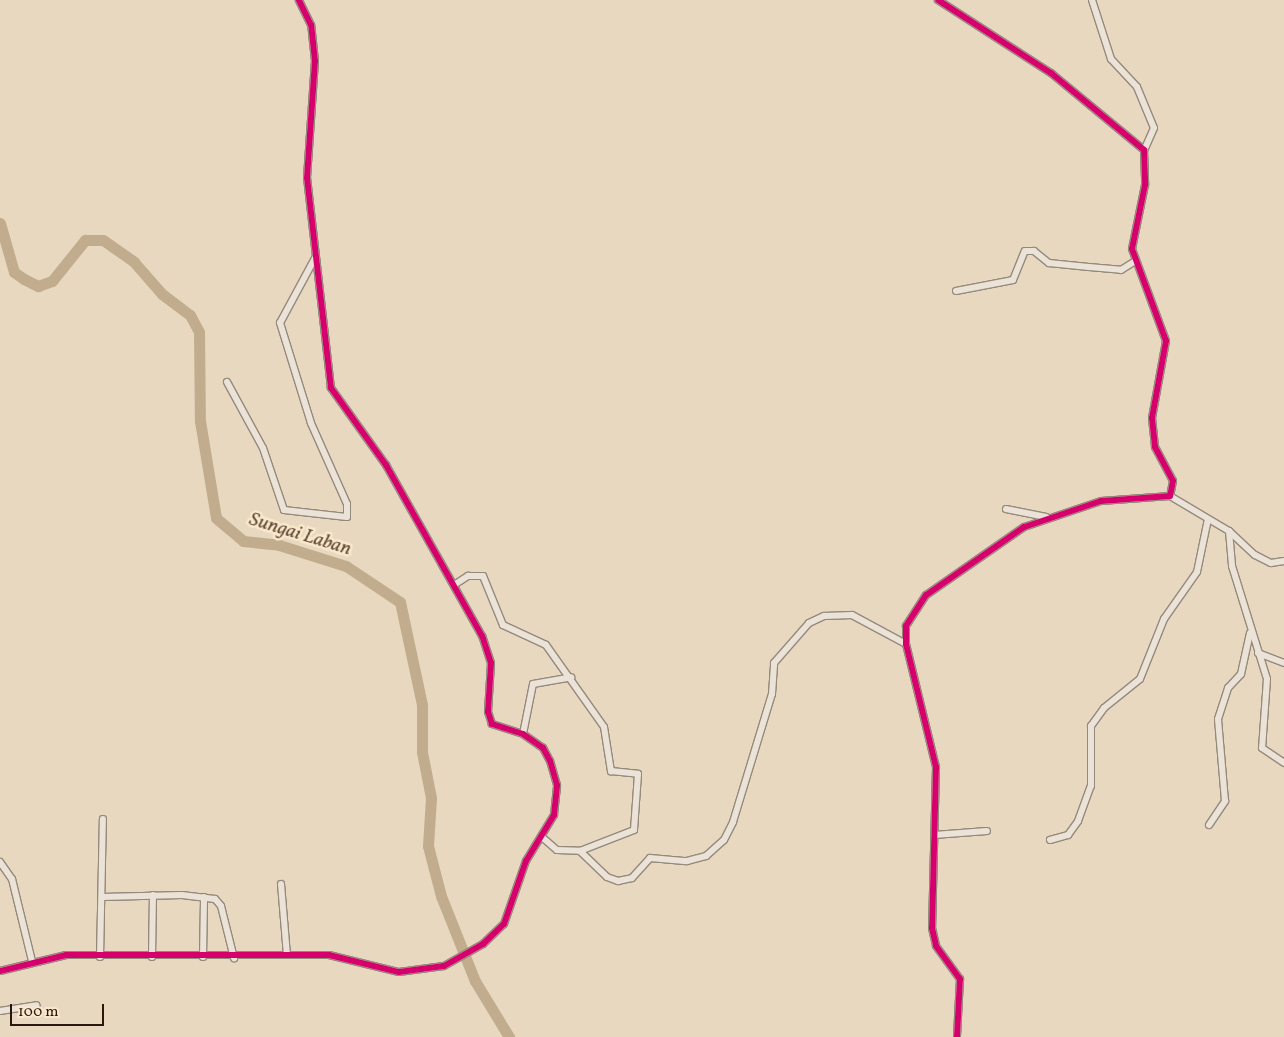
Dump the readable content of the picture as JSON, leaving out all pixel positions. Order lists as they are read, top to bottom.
{
  "water": ["Sungai Laban"],
  "scale_bar": "100 m"
}
